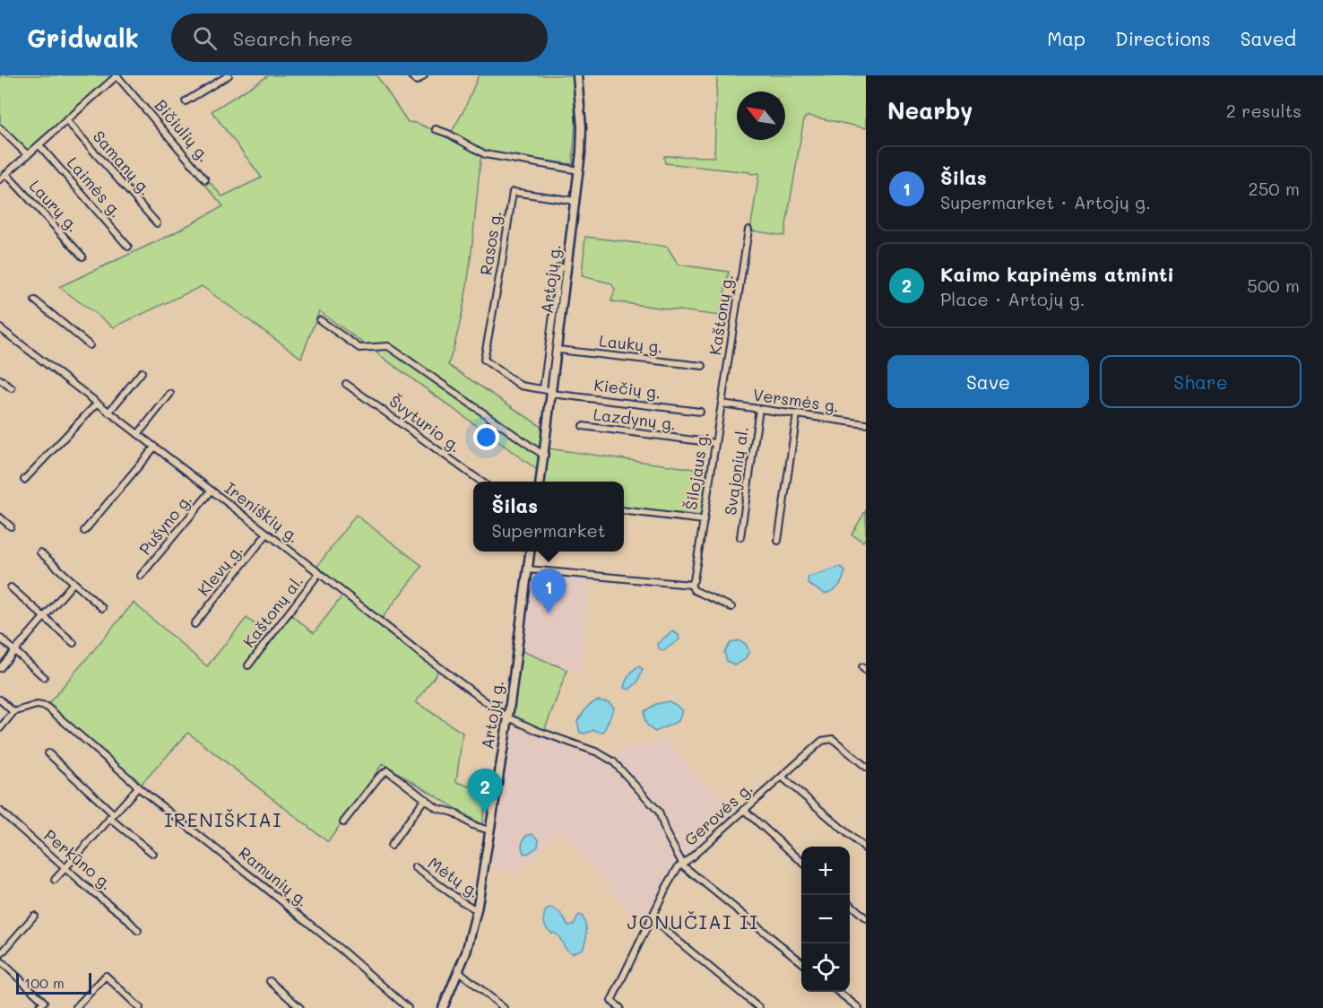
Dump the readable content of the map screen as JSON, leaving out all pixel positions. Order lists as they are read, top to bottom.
{
  "streets": {
    "main road": ["Artojų g."],
    "street": [
      "Bičiulių g.",
      "Samanų g.",
      "Laimės g.",
      "Laurų g.",
      "Rasos g.",
      "Kaštonų g.",
      "Laukų g.",
      "Kiečių g.",
      "Versmės g.",
      "Lazdynų g.",
      "Švyturio g.",
      "Šilojaus g.",
      "Svajonių al.",
      "Ireniškių g.",
      "Pušyno g.",
      "Klevų g.",
      "Kaštonų al.",
      "Gerovės g.",
      "Perkūno g.",
      "Ramunių g.",
      "Mėtų g."
    ]
  },
  "crossings": [
    ["Rasos g.", "Artojų g."],
    ["Rasos g.", "Kiečių g."],
    ["Artojų g.", "Laukų g."],
    ["Artojų g.", "Kiečių g."],
    ["Artojų g.", "Ireniškių g."],
    ["Artojų g.", "Gerovės g."],
    ["Artojų g.", "Mėtų g."],
    ["Kaštonų g.", "Versmės g."],
    ["Kaštonų g.", "Šilojaus g."],
    ["Versmės g.", "Šilojaus g."],
    ["Versmės g.", "Svajonių al."],
    ["Lazdynų g.", "Šilojaus g."],
    ["Ireniškių g.", "Pušyno g."],
    ["Ireniškių g.", "Klevų g."],
    ["Ireniškių g.", "Kaštonų al."],
    ["Ireniškių g.", "Gerovės g."]
  ],
  "districts": ["IRENIŠKIAI", "JONUČIAI II"],
  "scale_bar": "100 m",
  "north": "top left",
  "page": {
    "header": "Gridwalk",
    "search": "Search here",
    "nav": ["Map", "Directions", "Saved"],
    "heading": ["Nearby", "2 results"],
    "list": [
      {
        "mark": "1",
        "name": "Šilas",
        "note": "Supermarket · Artojų g.",
        "value": "250 m"
      },
      {
        "mark": "2",
        "name": "Kaimo kapinėms atminti",
        "note": "Place · Artojų g.",
        "value": "500 m"
      }
    ],
    "buttons": ["Save", "Share"],
    "popup": ["Šilas", "Supermarket"],
    "pins": ["1", "2"],
    "map_buttons": ["+", "−"],
    "scale": "100 m"
  }
}
